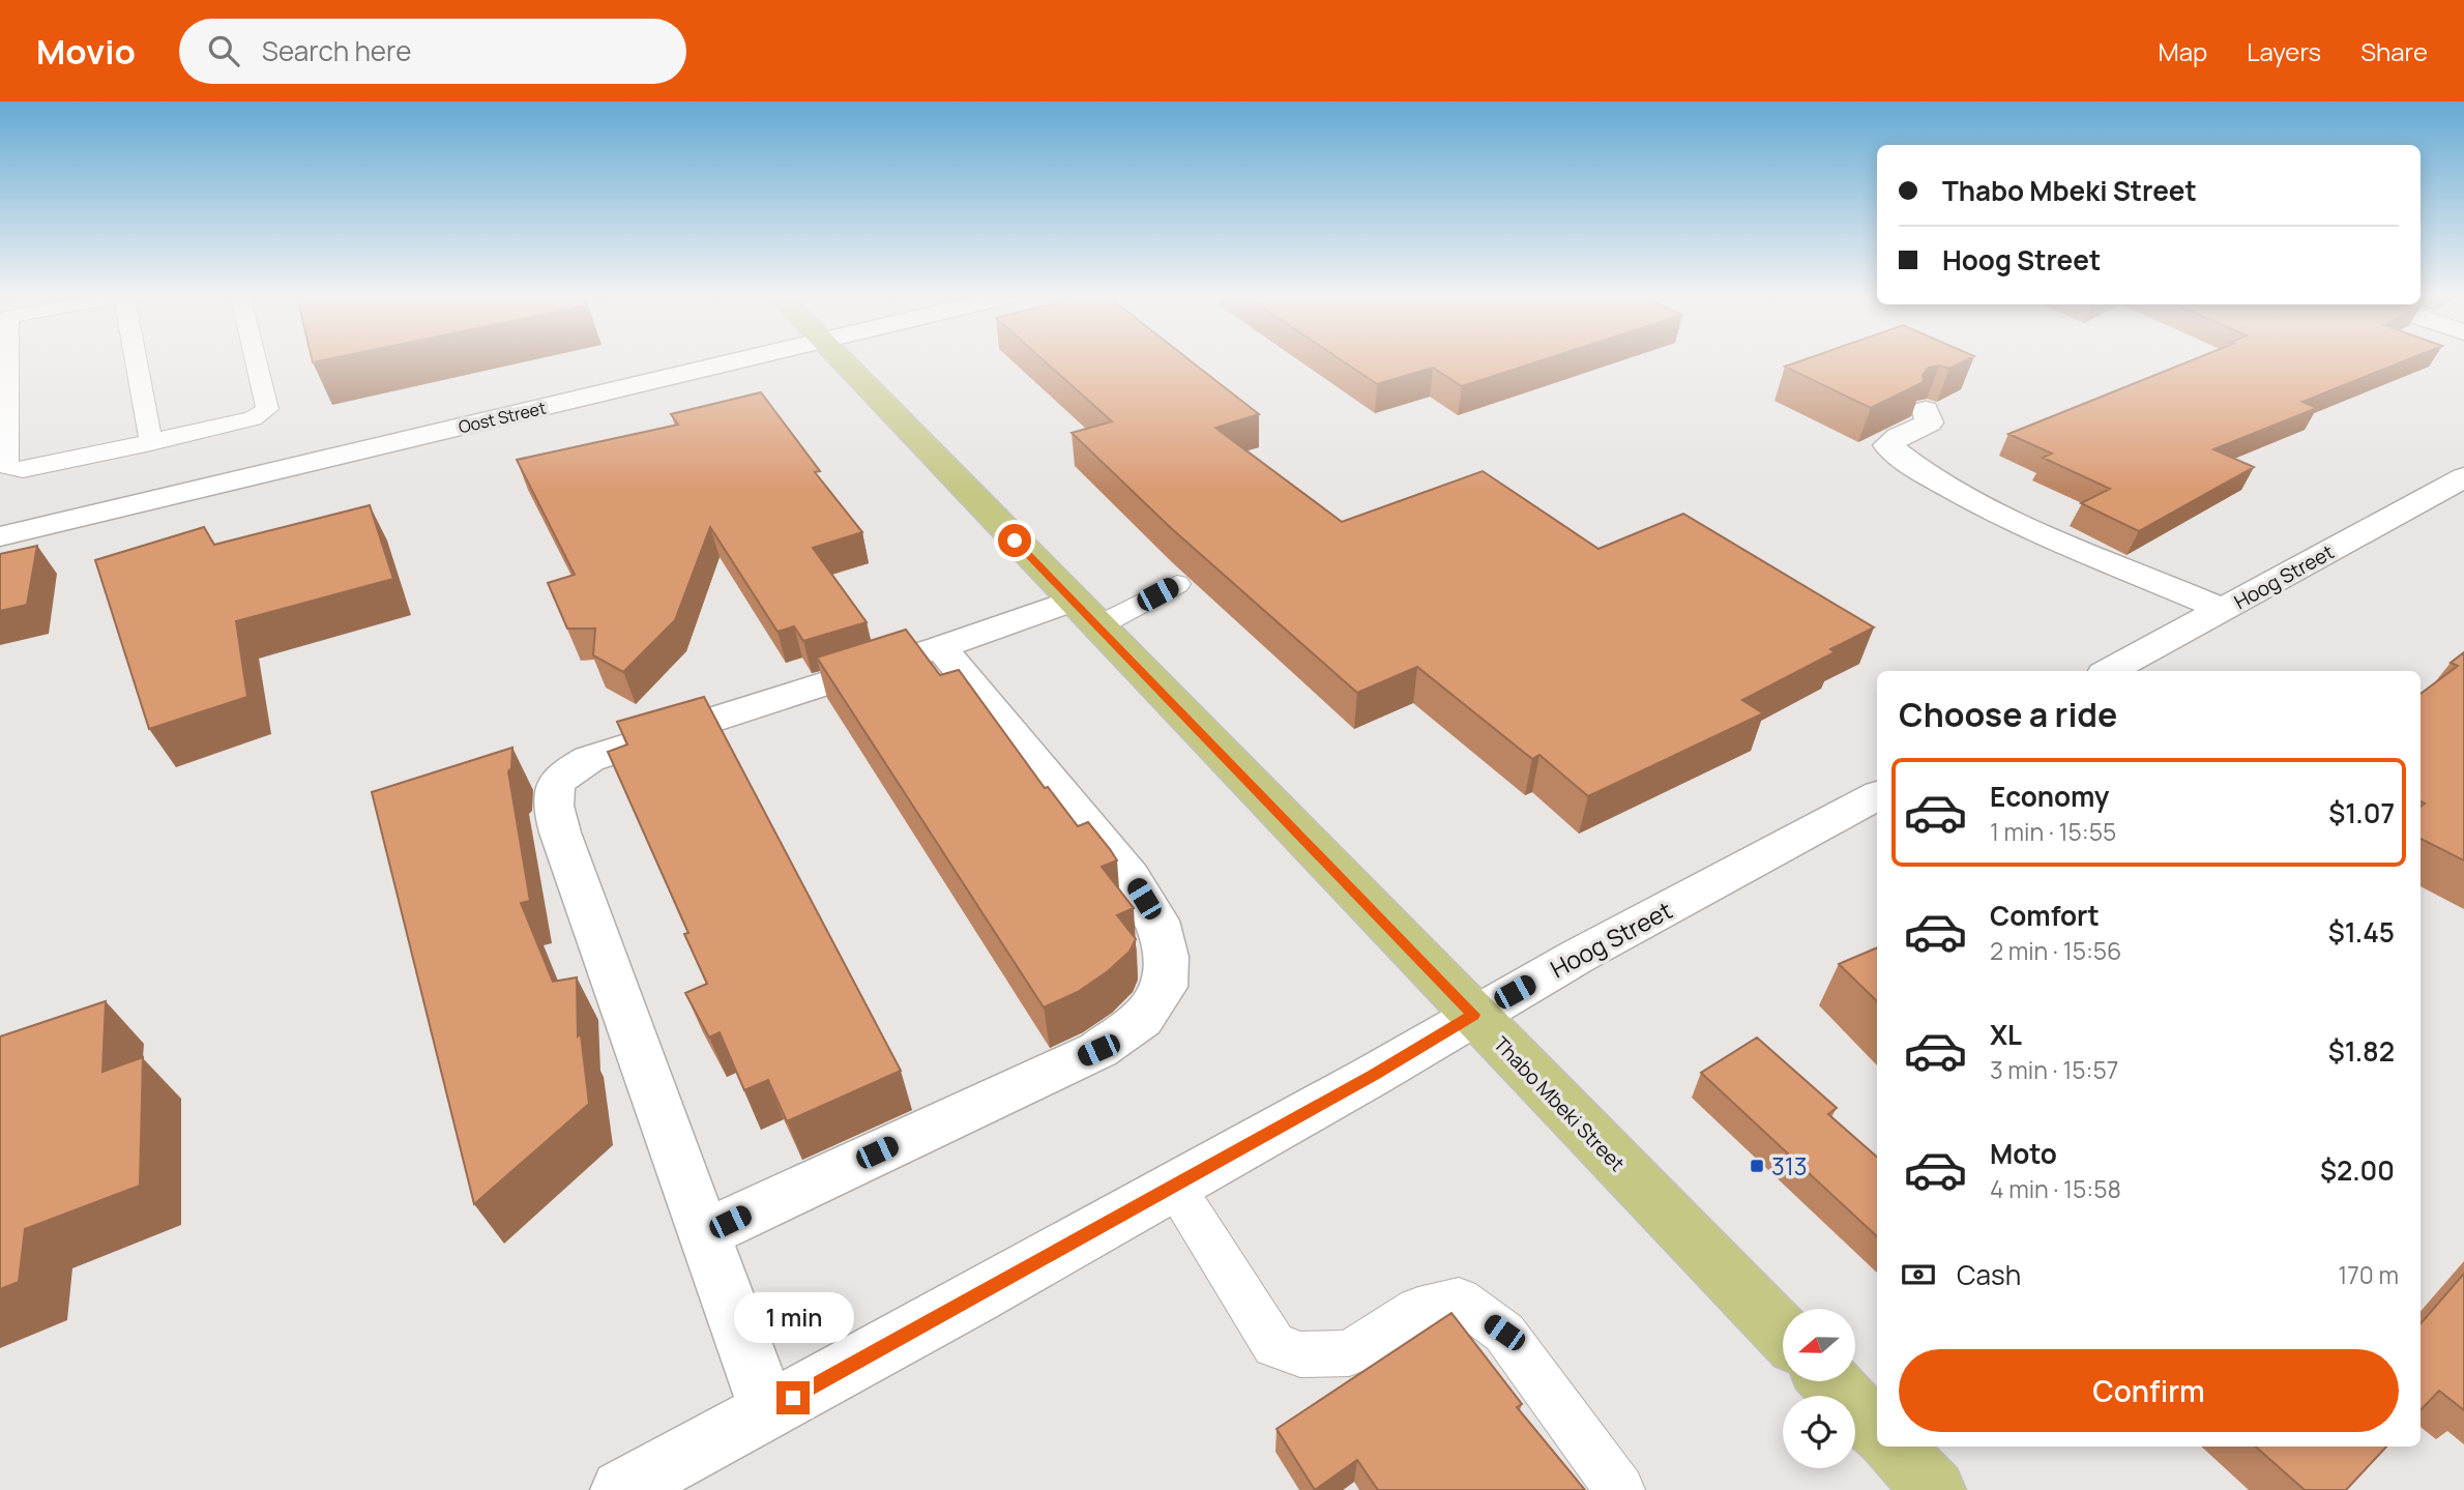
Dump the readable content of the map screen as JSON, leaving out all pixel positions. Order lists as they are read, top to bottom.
{
  "streets": {
    "main road": ["Thabo Mbeki Street"],
    "street": ["Oost Street", "Hoog Street"]
  },
  "crossings": [
    ["Hoog Street", "Thabo Mbeki Street"]
  ],
  "places": {
    "transit": ["313"]
  },
  "north": "left",
  "page": {
    "header": "Movio",
    "search": "Search here",
    "nav": ["Map", "Layers", "Share"],
    "banner": ["Thabo Mbeki Street", "Hoog Street"],
    "heading": "Choose a ride",
    "list": [
      {
        "name": "Economy",
        "note": "1 min · 15:55",
        "value": "$1.07"
      },
      {
        "name": "Comfort",
        "note": "2 min · 15:56",
        "value": "$1.45"
      },
      {
        "name": "XL",
        "note": "3 min · 15:57",
        "value": "$1.82"
      },
      {
        "name": "Moto",
        "note": "4 min · 15:58",
        "value": "$2.00"
      }
    ],
    "pay": ["Cash", "170 m"],
    "bubble": "1 min",
    "buttons": "Confirm"
  }
}
